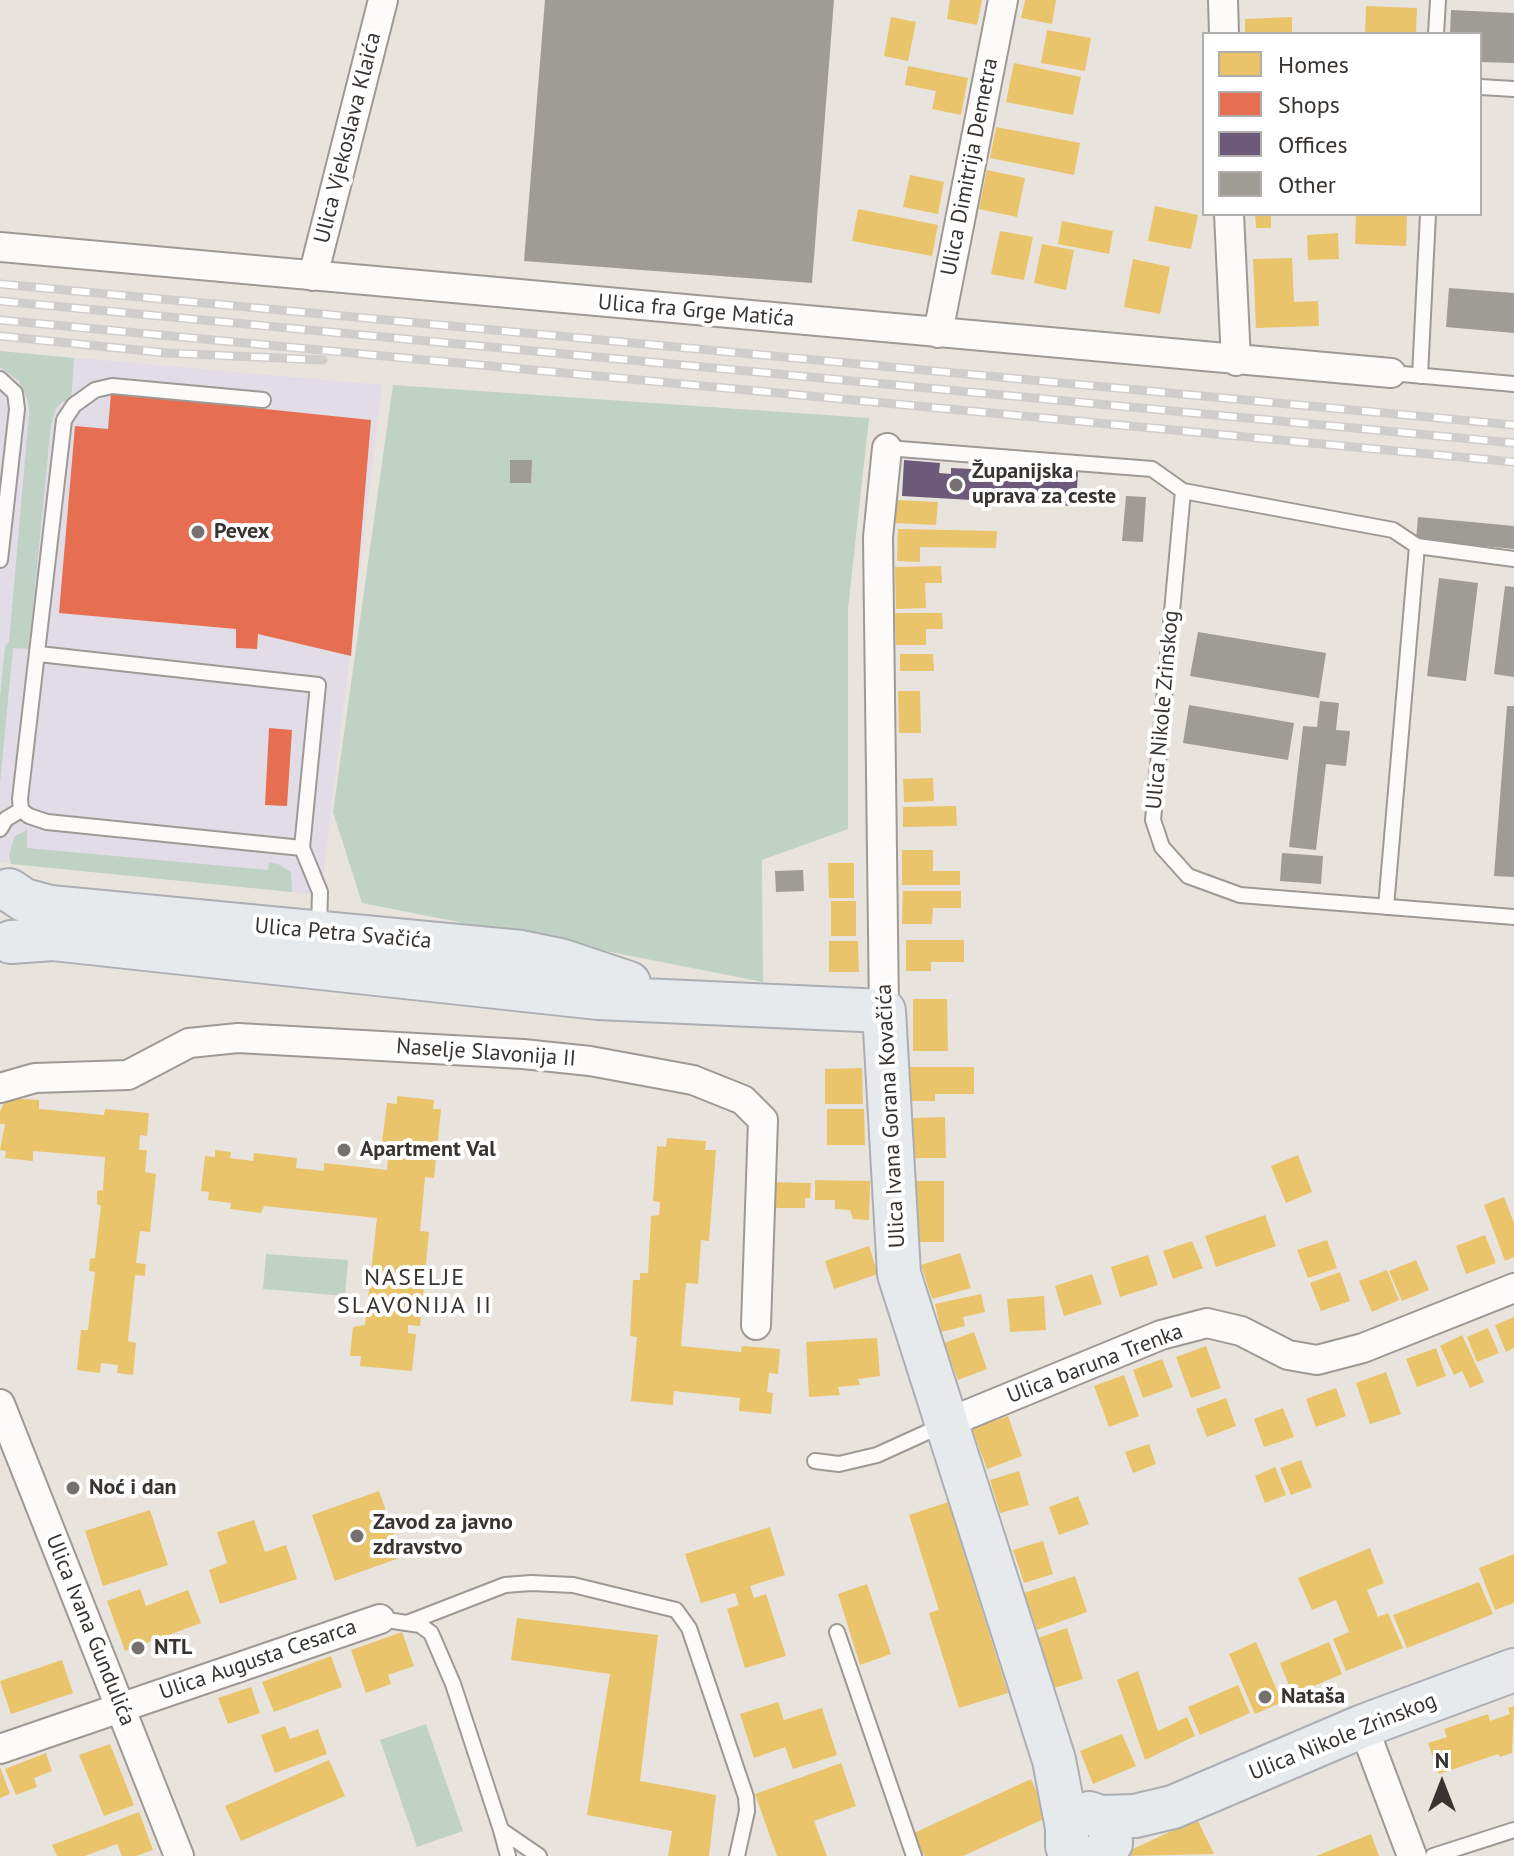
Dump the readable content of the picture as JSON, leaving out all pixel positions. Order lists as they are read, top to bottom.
{
  "streets": {
    "main road": ["Ulica Nikole Zrinskog", "Ulica Petra Svačića", "Ulica Ivana Gorana Kovačića"],
    "street": [
      "Ulica Vjekoslava Klaića",
      "Ulica Dimitrija Demetra",
      "Ulica fra Grge Matića",
      "Naselje Slavonija II",
      "Ulica baruna Trenka",
      "Ulica Ivana Gundulića",
      "Ulica Augusta Cesarca"
    ]
  },
  "crossings": [
    ["Ulica Vjekoslava Klaića", "Ulica fra Grge Matića"],
    ["Ulica Dimitrija Demetra", "Ulica fra Grge Matića"],
    ["Ulica Nikole Zrinskog", "Ulica Ivana Gorana Kovačića"],
    ["Ulica Petra Svačića", "Ulica Ivana Gorana Kovačića"],
    ["Ulica Ivana Gorana Kovačića", "Ulica baruna Trenka"],
    ["Ulica Ivana Gundulića", "Ulica Augusta Cesarca"]
  ],
  "districts": ["NASELJE SLAVONIJA II"],
  "places": [
    "Županijska uprava za ceste",
    "Pevex",
    "Apartment Val",
    "Noć i dan",
    "Zavod za javno zdravstvo",
    "NTL",
    "Nataša"
  ],
  "legend": [
    "Homes",
    "Shops",
    "Offices",
    "Other"
  ],
  "north": "top"
}
